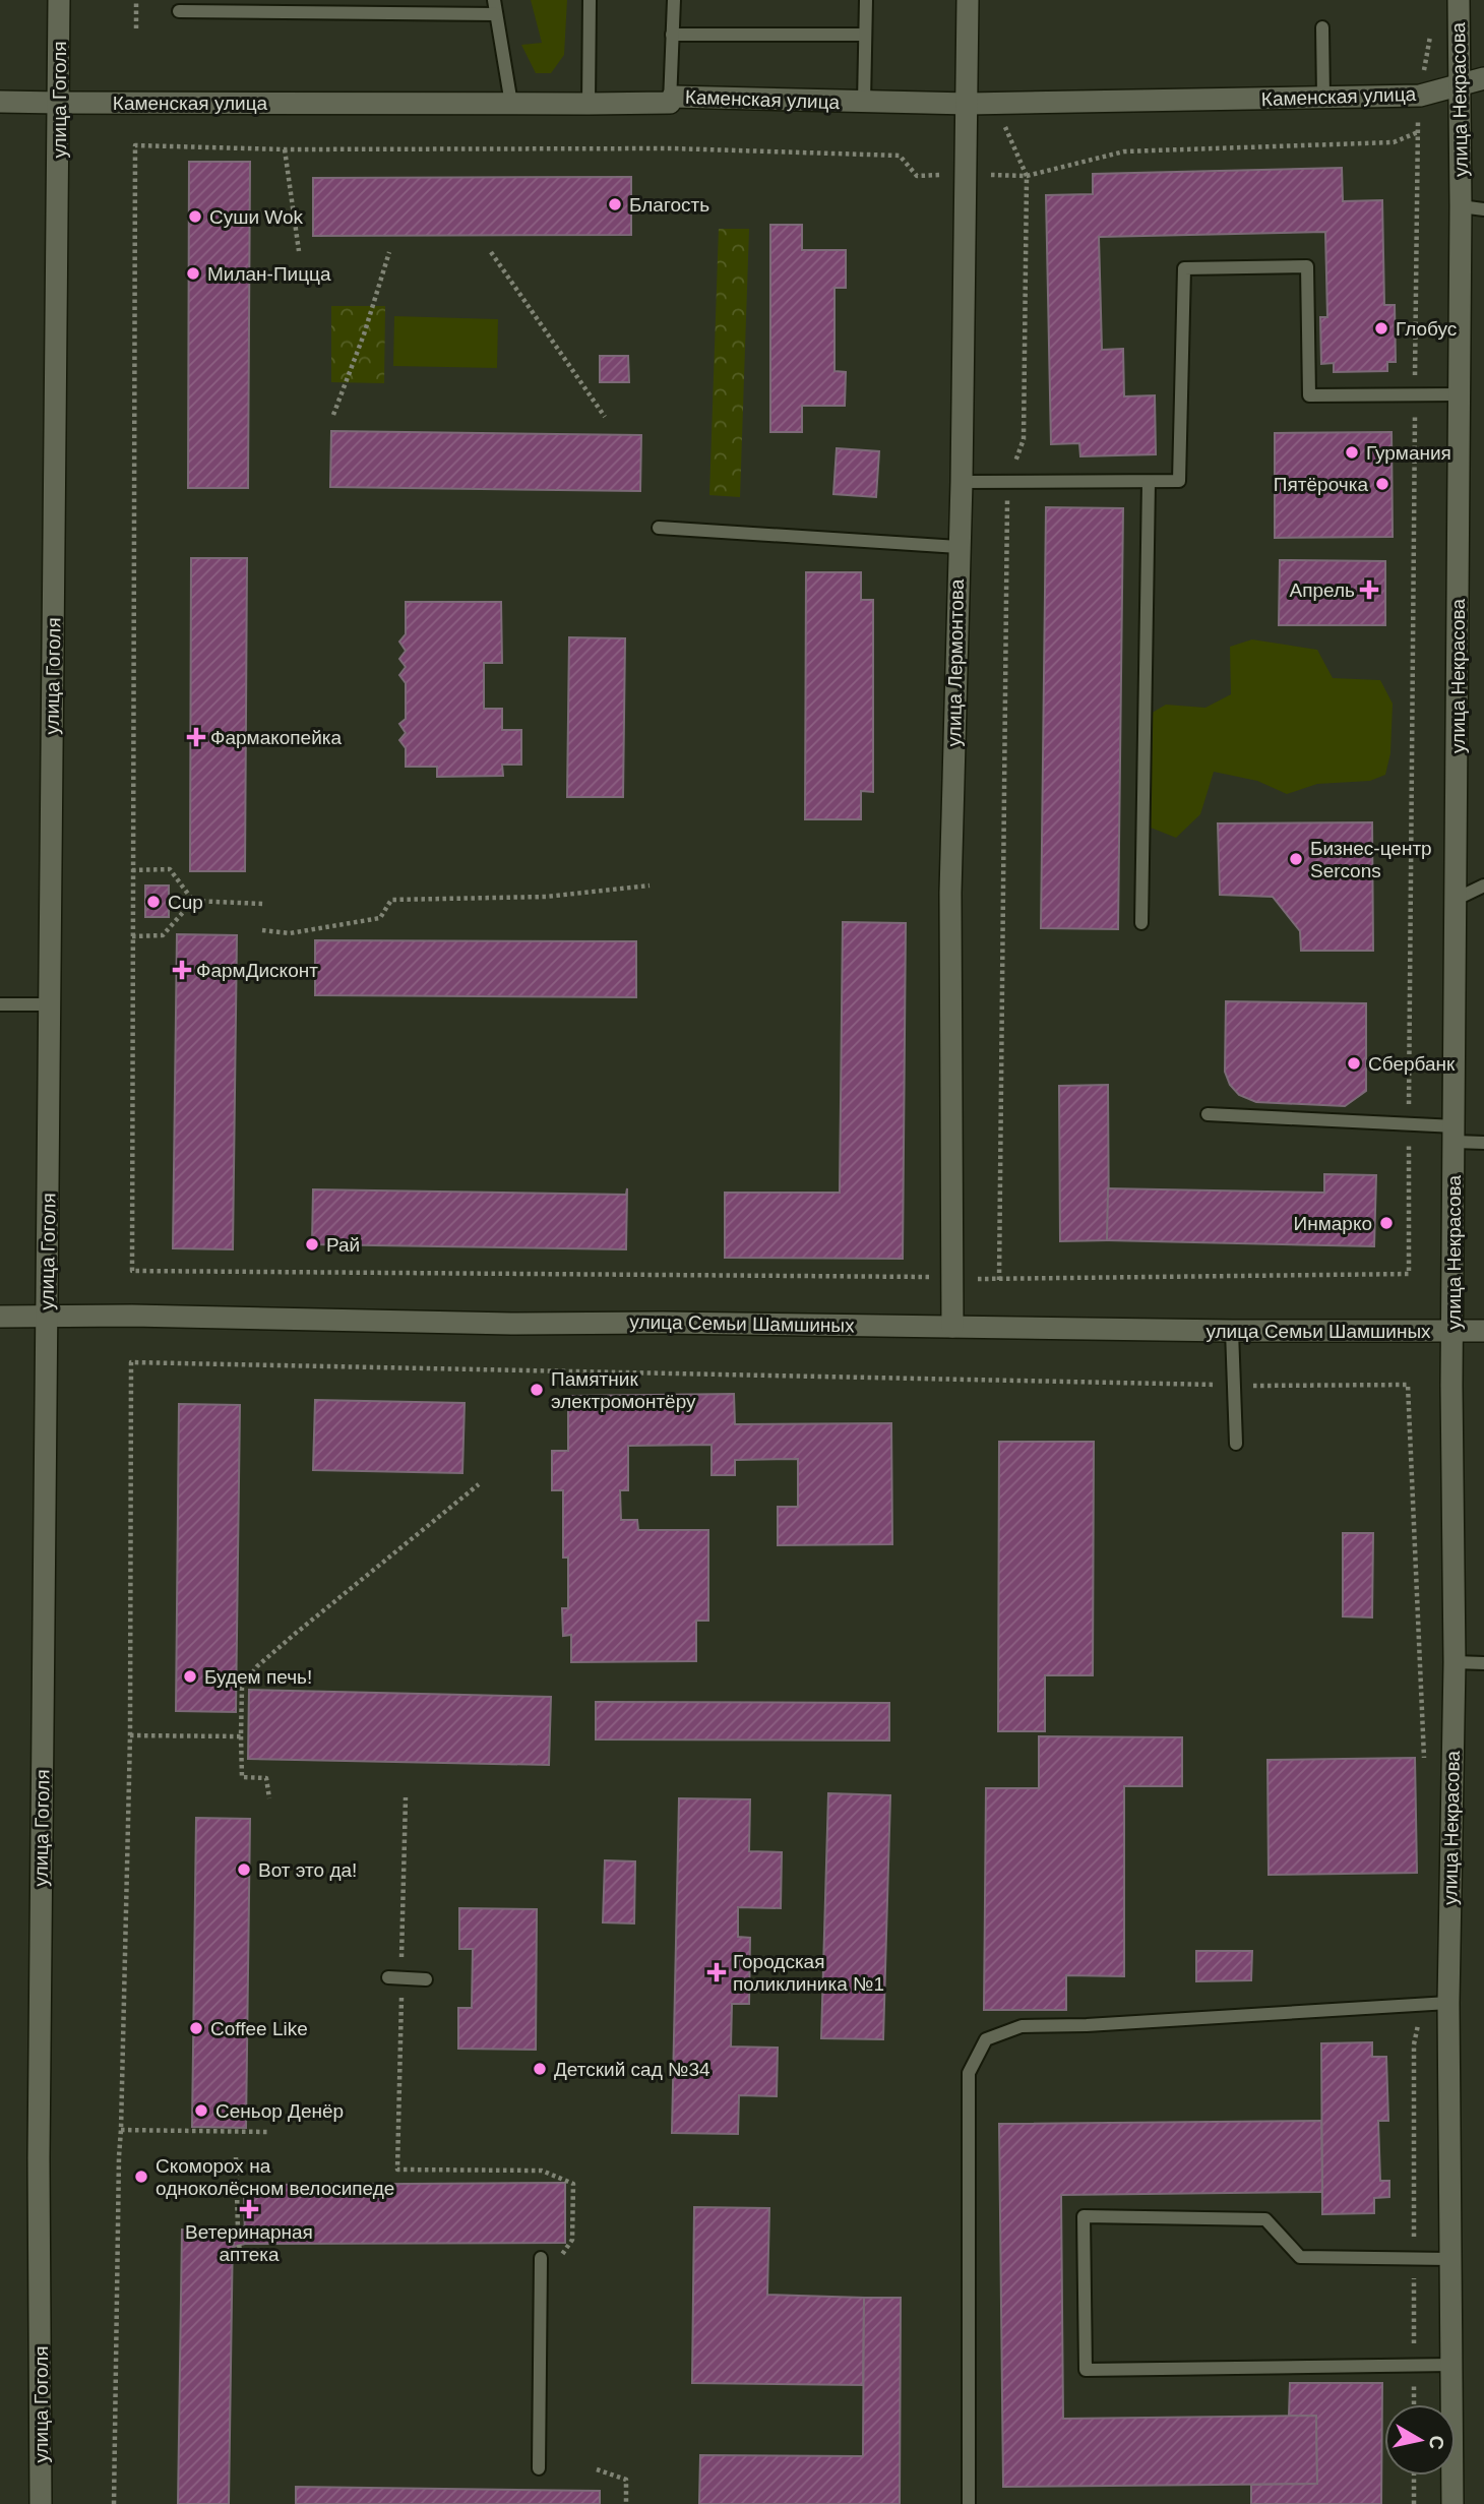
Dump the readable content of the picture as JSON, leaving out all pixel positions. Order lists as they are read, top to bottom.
{
  "streets": {
    "street": [
      "Каменская улица",
      "улица Гоголя",
      "улица Некрасова",
      "улица Лермонтова",
      "улица Семьи Шамшиных"
    ]
  },
  "crossings": [
    ["Каменская улица", "улица Гоголя"],
    ["Каменская улица", "улица Некрасова"],
    ["Каменская улица", "улица Лермонтова"],
    ["улица Гоголя", "улица Семьи Шамшиных"],
    ["улица Некрасова", "улица Семьи Шамшиных"],
    ["улица Лермонтова", "улица Семьи Шамшиных"]
  ],
  "places": {
    "other": [
      "Благость",
      "Суши Wok",
      "Милан-Пицца",
      "Глобус",
      "Гурмания",
      "Пятёрочка",
      "Бизнес-центр Sercons",
      "Cup",
      "Сбербанк",
      "Инмарко",
      "Рай",
      "Памятник электромонтёру",
      "Будем печь!",
      "Вот это да!",
      "Coffee Like",
      "Детский сад №34",
      "Сеньор Денёр",
      "Скоморох на одноколёсном велосипеде"
    ],
    "health": [
      "Апрель",
      "Фармакопейка",
      "ФармДисконт",
      "Городская поликлиника №1",
      "Ветеринарная аптека"
    ]
  },
  "north": "right"
}
